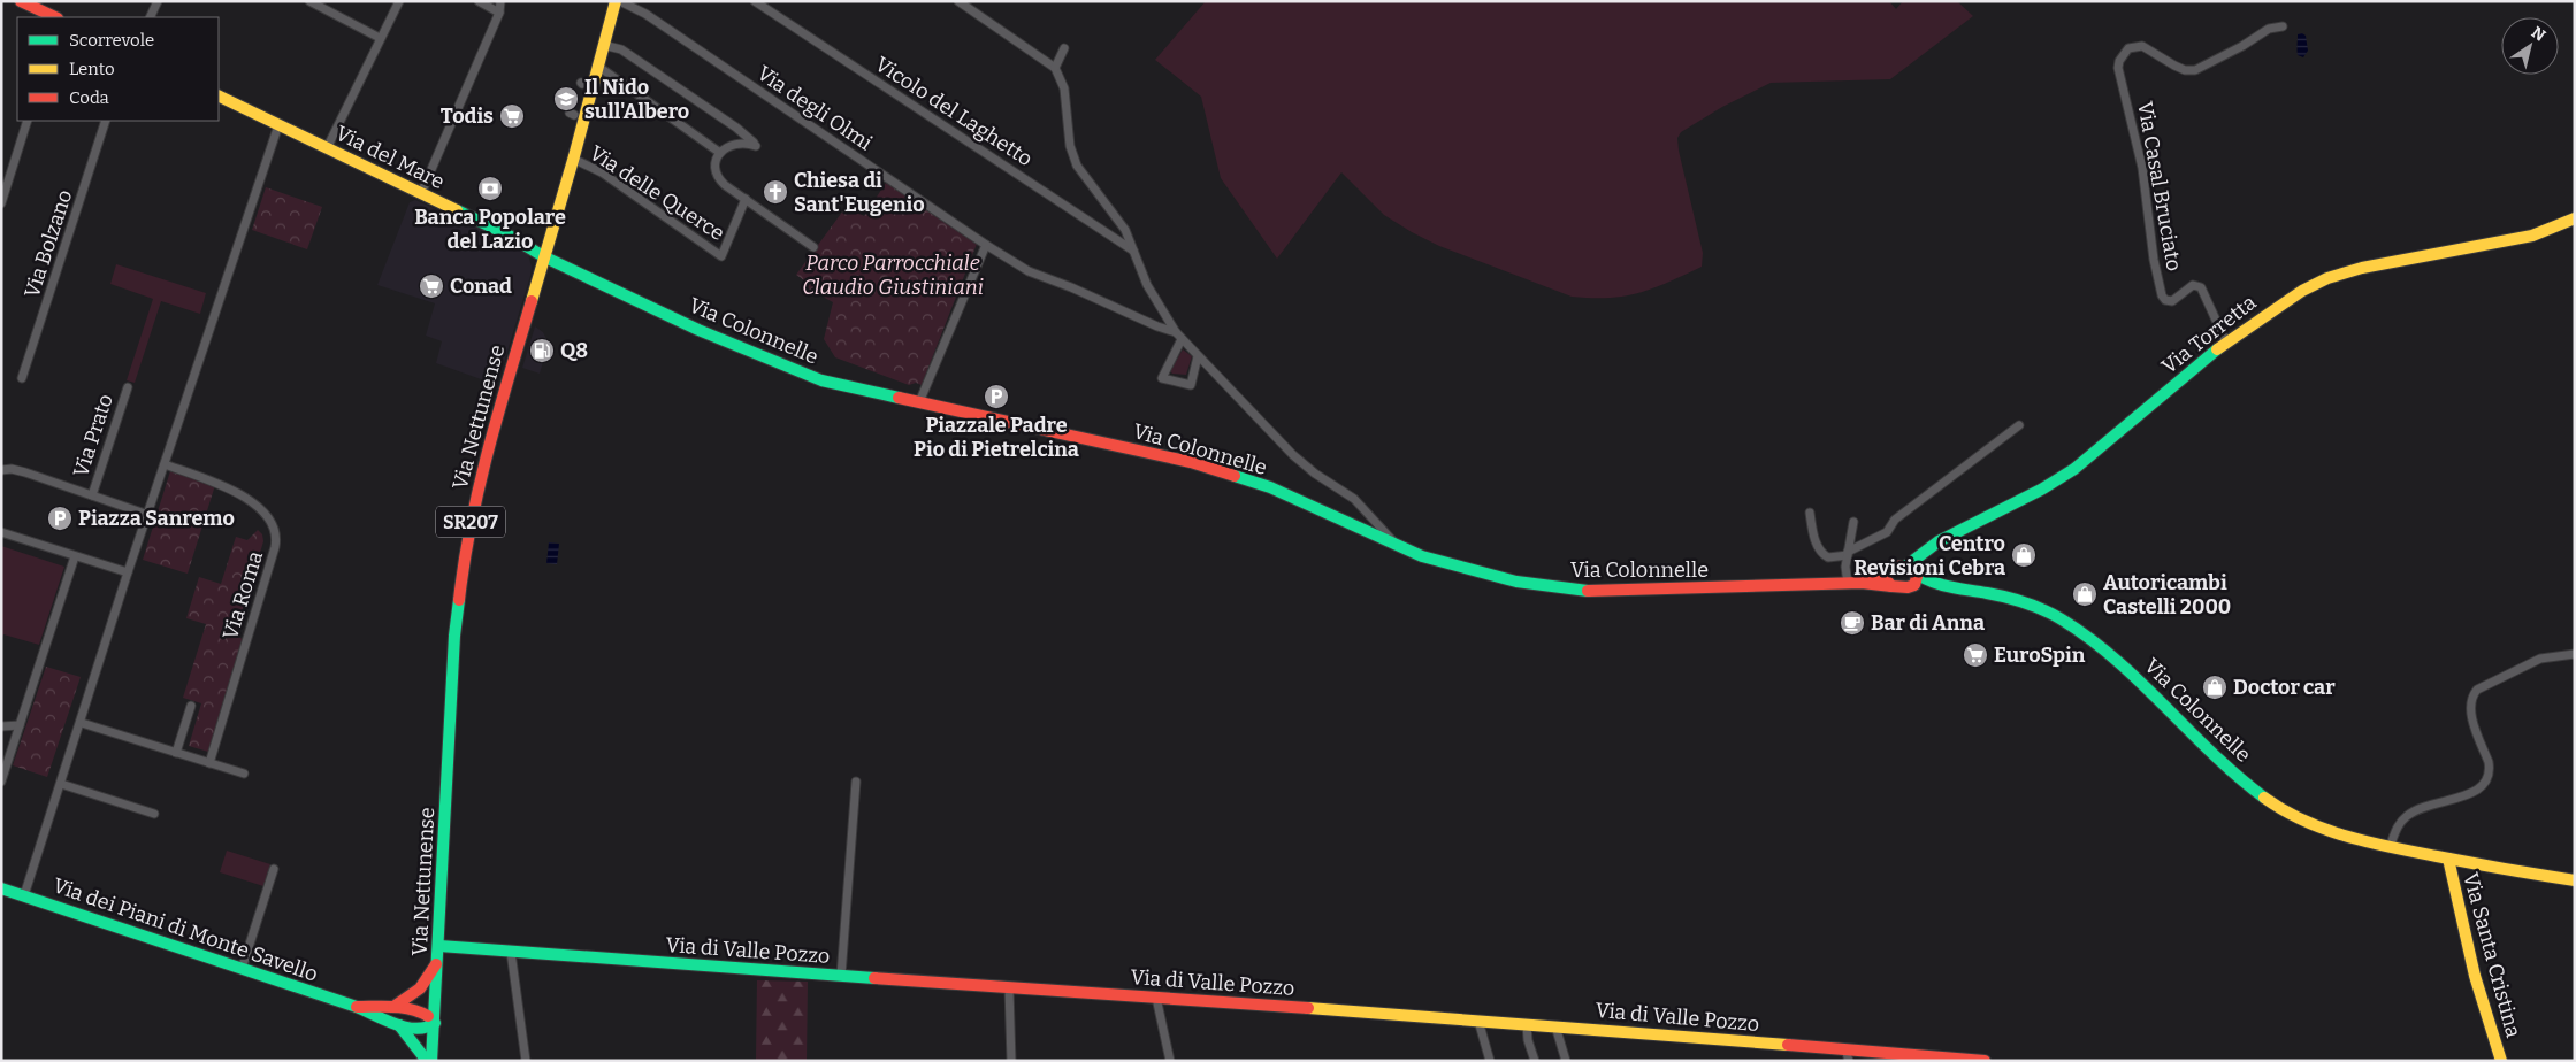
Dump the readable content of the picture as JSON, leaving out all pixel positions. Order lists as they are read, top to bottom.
{
  "streets": {
    "main road": [
      "Via del Mare",
      "Via Colonnelle",
      "Via Torretta",
      "Via Nettunense",
      "SR207",
      "Via dei Piani di Monte Savello",
      "Via di Valle Pozzo",
      "Via Santa Cristina"
    ],
    "street": [
      "Via degli Olmi",
      "Vicolo del Laghetto",
      "Via Casal Bruciato",
      "Via delle Querce",
      "Via Bolzano",
      "Via Prato",
      "Via Roma"
    ]
  },
  "crossings": [
    ["Via del Mare", "Via Colonnelle"],
    ["Via del Mare", "Via Nettunense"],
    ["Via Casal Bruciato", "Via Torretta"],
    ["Via delle Querce", "Via Nettunense"],
    ["Via Colonnelle", "Via Torretta"],
    ["Via Colonnelle", "Via Nettunense"],
    ["Via Colonnelle", "Via Santa Cristina"],
    ["Via Nettunense", "Via di Valle Pozzo"]
  ],
  "parks": ["Parco Parrocchiale Claudio Giustiniani"],
  "places": {
    "school or university": ["Il Nido sull'Albero"],
    "supermarket": ["Todis", "Conad", "EuroSpin"],
    "bank": ["Banca Popolare del Lazio"],
    "church": ["Chiesa di Sant'Eugenio"],
    "fuel station": ["Q8"],
    "parking": ["Piazzale Padre Pio di Pietrelcina", "Piazza Sanremo"],
    "shop": ["Centro Revisioni Cebra", "Autoricambi Castelli 2000", "Doctor car"],
    "cafe": ["Bar di Anna"]
  },
  "legend": ["Scorrevole", "Lento", "Coda"],
  "north": "top right"
}
